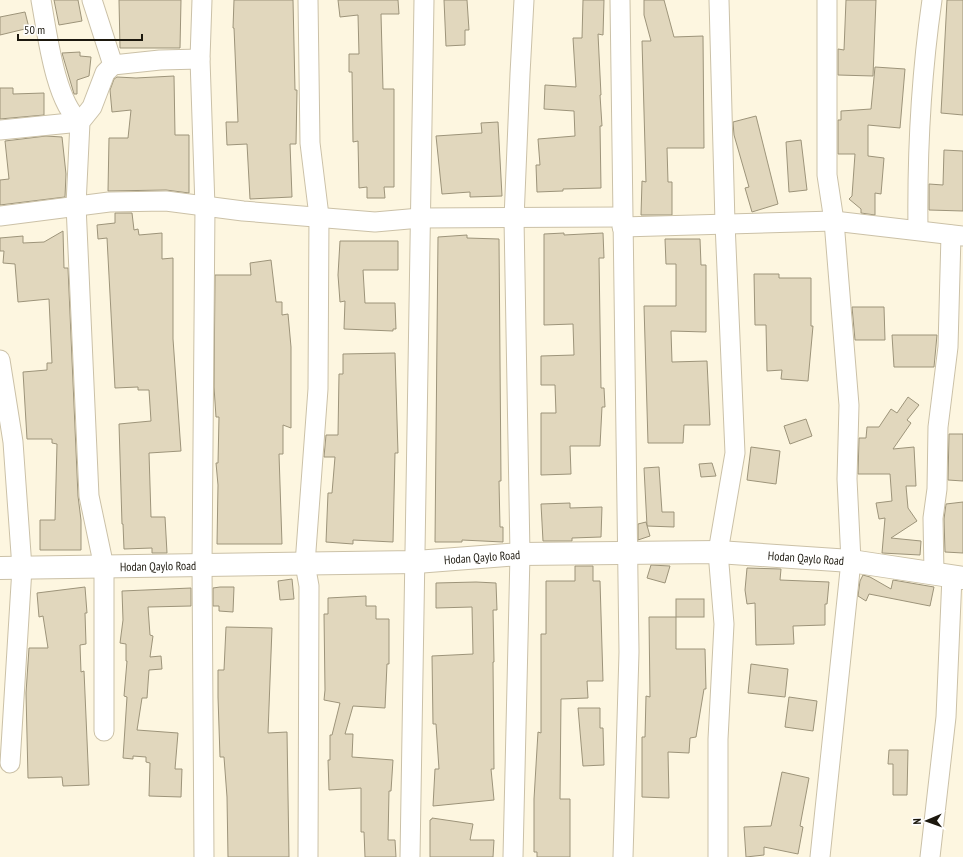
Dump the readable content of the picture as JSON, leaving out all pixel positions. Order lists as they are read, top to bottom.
{
  "streets": {
    "street": ["Hodan Qaylo Road"]
  },
  "scale_bar": "50 m",
  "north": "left"
}
